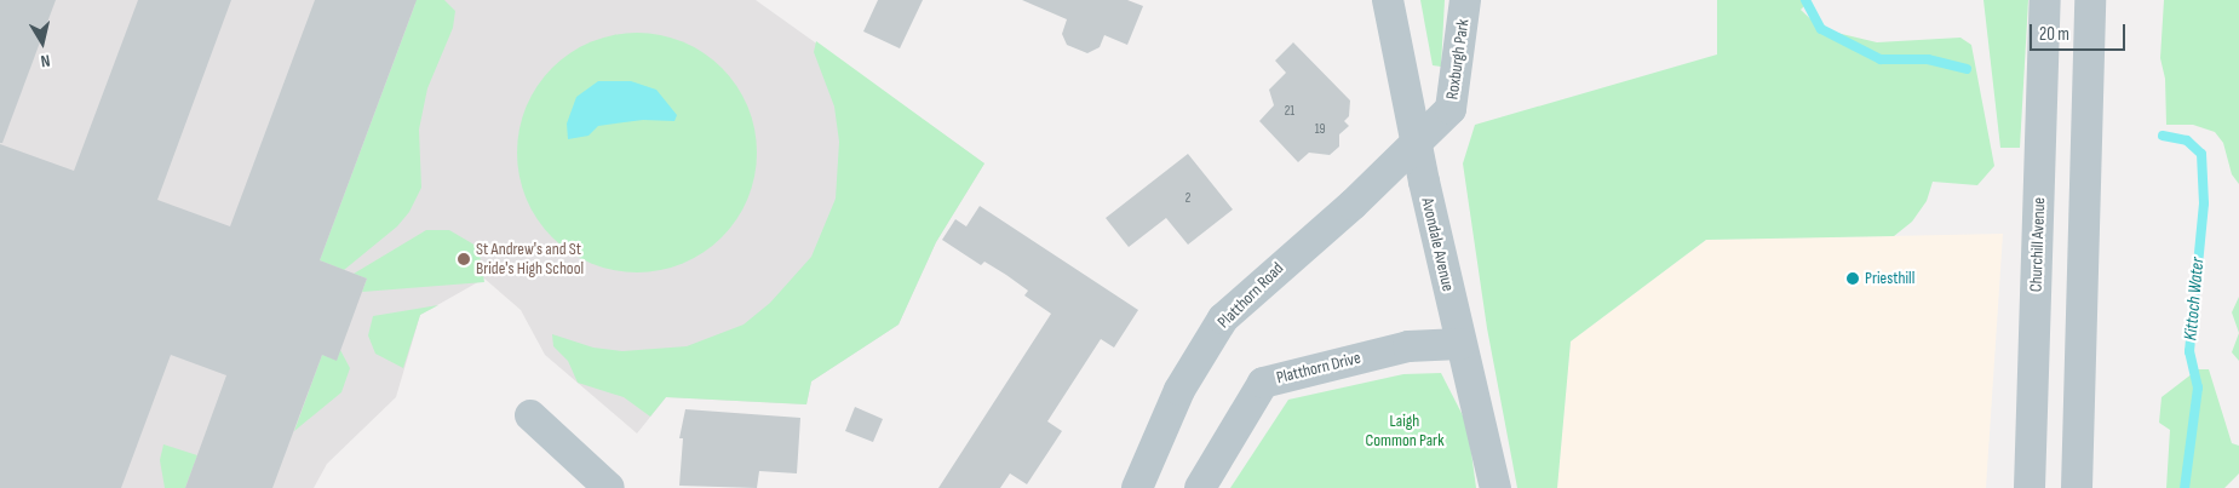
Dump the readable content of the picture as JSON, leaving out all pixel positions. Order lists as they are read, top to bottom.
{
  "streets": {
    "street": [
      "Roxburgh Park",
      "Avondale Avenue",
      "Churchill Avenue",
      "Platthorn Road",
      "Platthorn Drive"
    ]
  },
  "crossings": [
    ["Roxburgh Park", "Avondale Avenue"],
    ["Roxburgh Park", "Platthorn Road"],
    ["Avondale Avenue", "Platthorn Road"],
    ["Avondale Avenue", "Platthorn Drive"]
  ],
  "water": ["Kittoch Water"],
  "parks": ["Laigh Common Park"],
  "places": ["St Andrew's and St Bride's High School", "Priesthill"],
  "house_numbers": ["21", "19", "2"],
  "scale_bar": "20 m",
  "north": "bottom"
}
